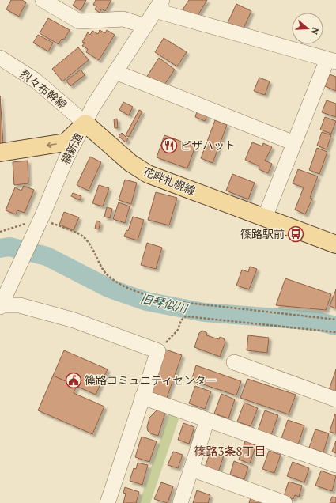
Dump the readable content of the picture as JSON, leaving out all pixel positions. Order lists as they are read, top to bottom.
{
  "streets": {
    "main road": ["花畔札幌線"],
    "street": ["烈々布幹線", "横新道"]
  },
  "crossings": [
    ["烈々布幹線", "横新道"],
    ["烈々布幹線", "花畔札幌線"],
    ["横新道", "花畔札幌線"]
  ],
  "districts": ["篠路3条8丁目"],
  "water": ["旧琴似川"],
  "places": {
    "restaurant": ["ピザハット"],
    "bus stop": ["篠路駅前"],
    "public building": ["篠路コミュニティセンター"]
  },
  "north": "right"
}
